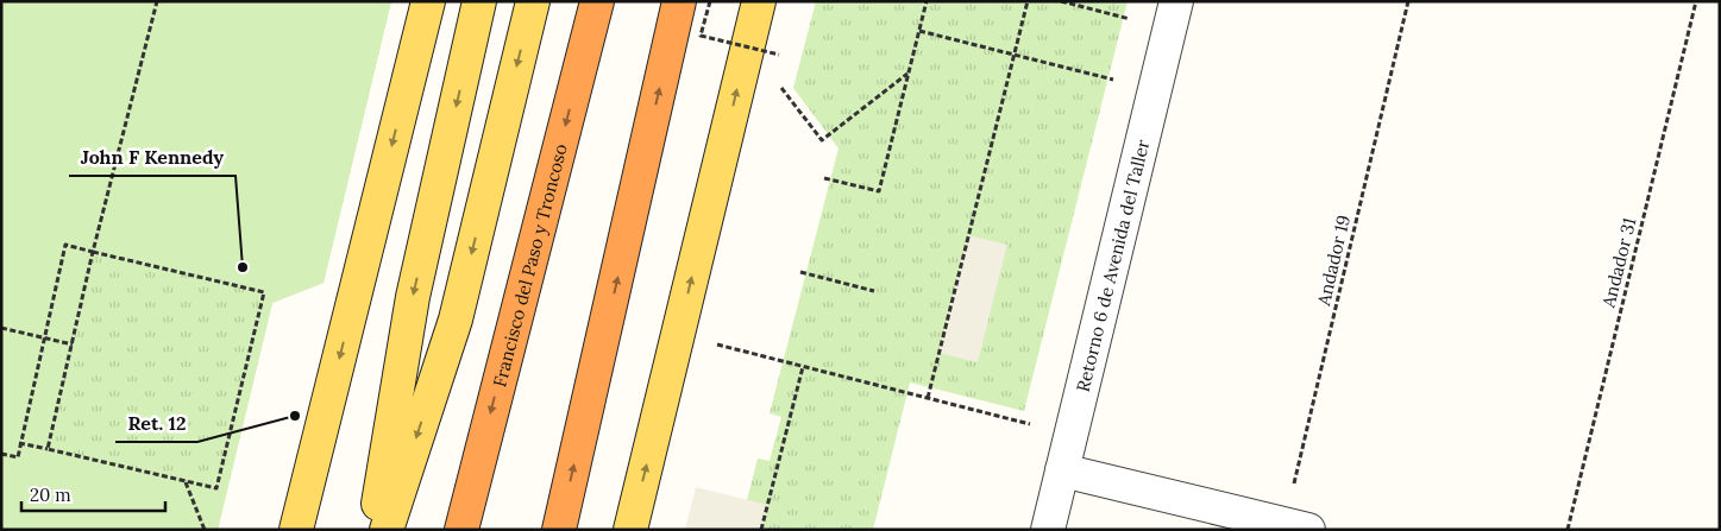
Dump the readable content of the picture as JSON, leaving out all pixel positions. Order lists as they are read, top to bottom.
{
  "streets": {
    "highway": ["Francisco del Paso y Troncoso"],
    "street": ["Retorno 6 de Avenida del Taller"],
    "path": ["Andador 19", "Andador 31"]
  },
  "places": ["John F Kennedy", "Ret. 12"],
  "scale_bar": "20 m"
}
